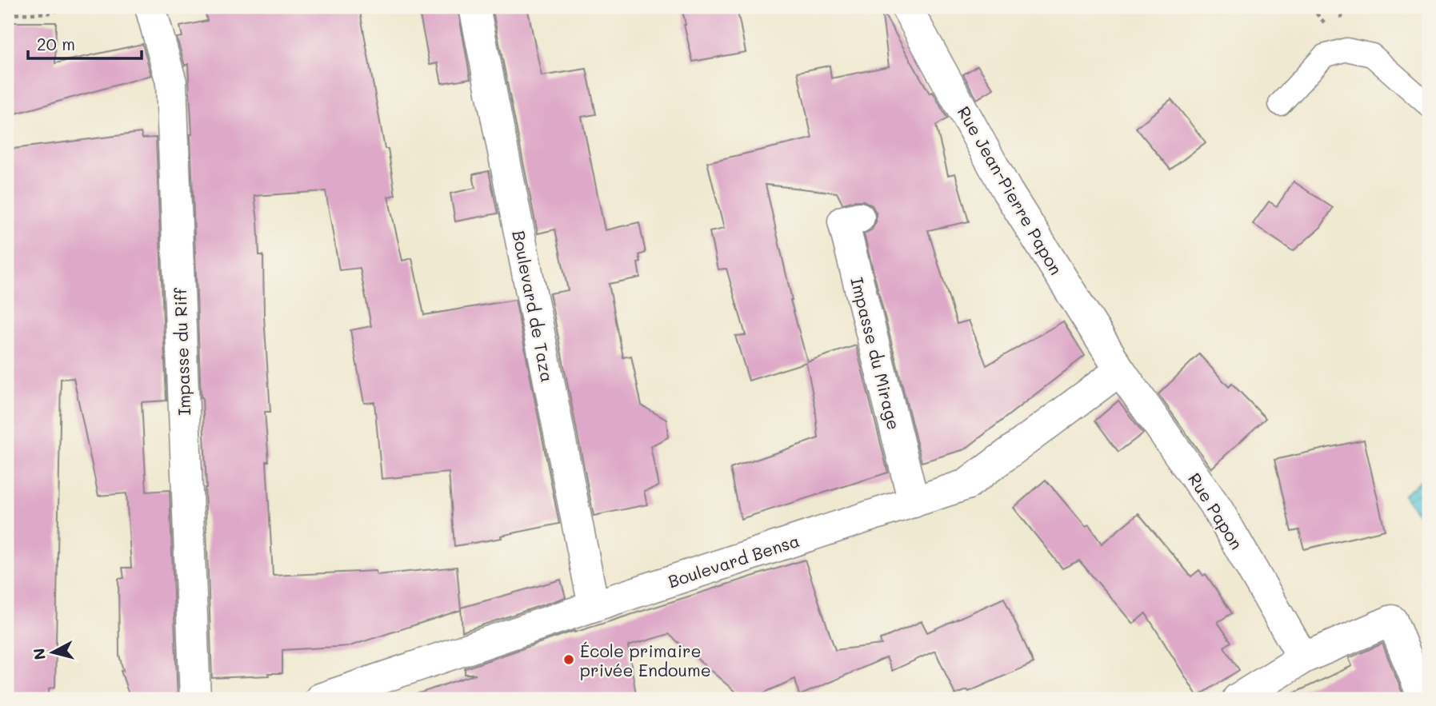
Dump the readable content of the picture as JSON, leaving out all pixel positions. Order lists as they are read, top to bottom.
{
  "streets": {
    "street": [
      "Rue Jean-Pierre Papon",
      "Boulevard de Taza",
      "Impasse du Riff",
      "Impasse du Mirage",
      "Rue Papon",
      "Boulevard Bensa"
    ]
  },
  "crossings": [
    ["Rue Jean-Pierre Papon", "Rue Papon"],
    ["Rue Jean-Pierre Papon", "Boulevard Bensa"],
    ["Boulevard de Taza", "Boulevard Bensa"],
    ["Impasse du Mirage", "Boulevard Bensa"],
    ["Rue Papon", "Boulevard Bensa"]
  ],
  "places": ["École primaire privée Endoume"],
  "scale_bar": "20 m",
  "north": "left"
}
